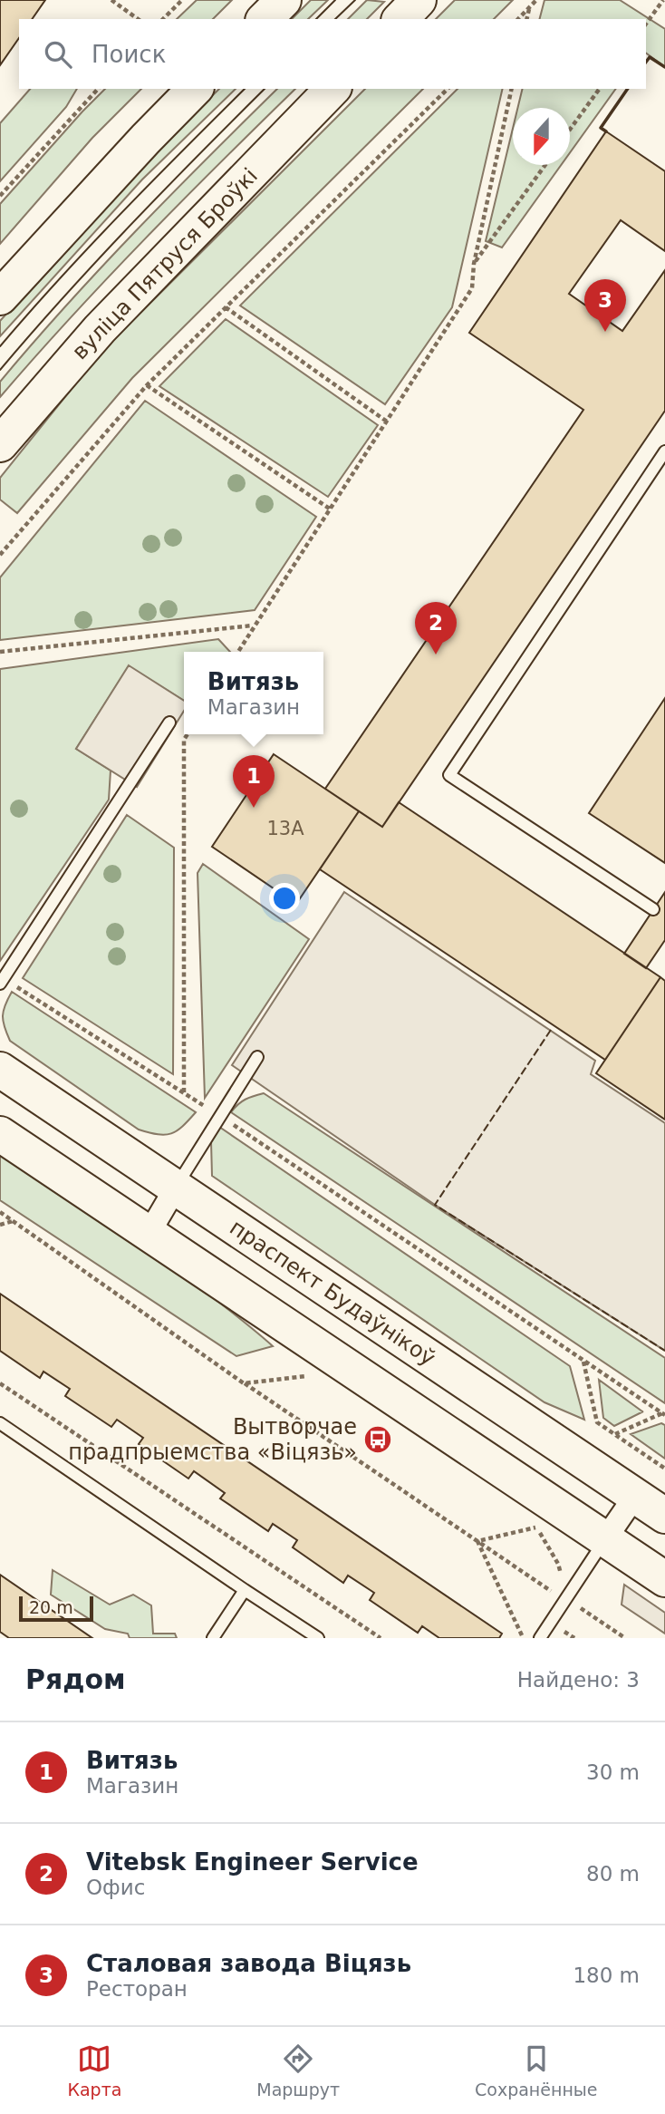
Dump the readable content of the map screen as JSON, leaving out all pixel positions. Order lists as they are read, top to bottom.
{
  "streets": {
    "main road": ["вуліца Пятруся Броўкі", "праспект Будаўнікоў"]
  },
  "places": {
    "bus stop": ["Вытворчае прадпрыемства «Віцязь»"]
  },
  "house_numbers": ["13А"],
  "scale_bar": "20 m",
  "north": "bottom",
  "page": {
    "search": "Поиск",
    "pins": ["3", "2", "1"],
    "popup": ["Витязь", "Магазин"],
    "scale": "20 m",
    "heading": ["Рядом", "Найдено: 3"],
    "list": [
      {
        "mark": "1",
        "name": "Витязь",
        "note": "Магазин",
        "value": "30 m"
      },
      {
        "mark": "2",
        "name": "Vitebsk Engineer Service",
        "note": "Офис",
        "value": "80 m"
      },
      {
        "mark": "3",
        "name": "Сталовая завода Віцязь",
        "note": "Ресторан",
        "value": "180 m"
      }
    ],
    "nav": ["Карта", "Маршрут", "Сохранённые"]
  }
}
